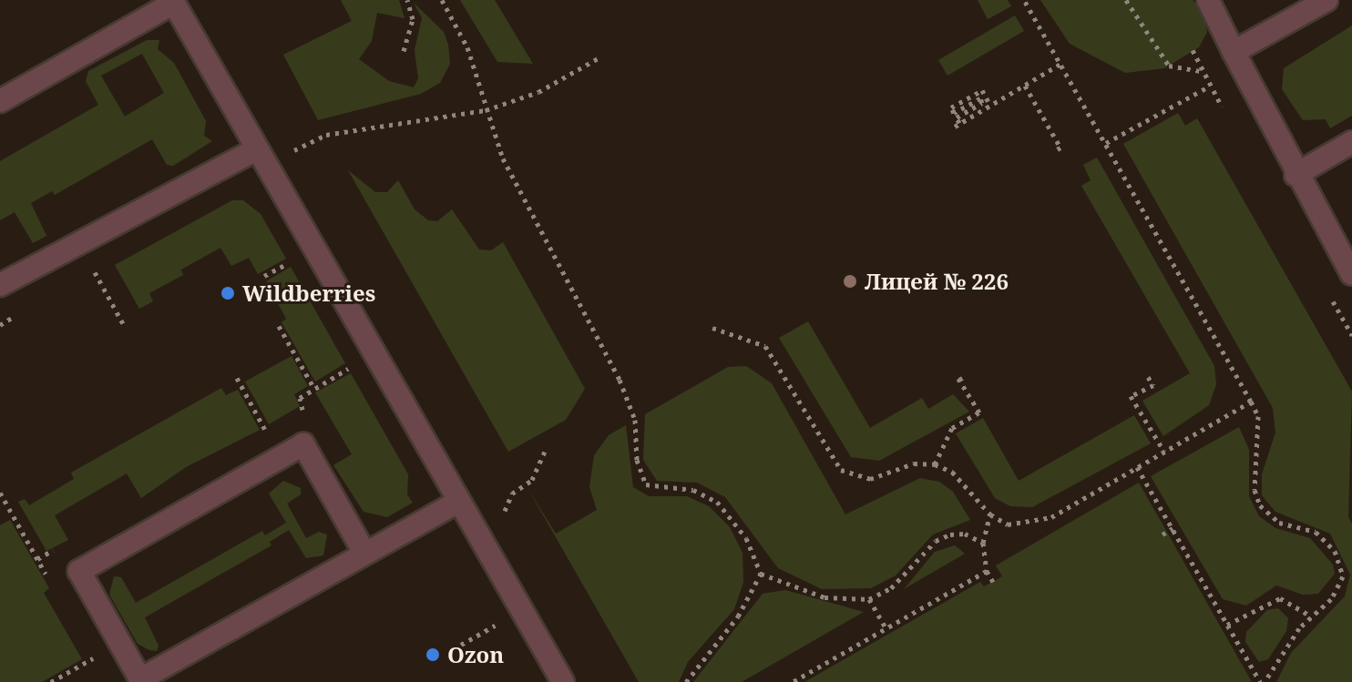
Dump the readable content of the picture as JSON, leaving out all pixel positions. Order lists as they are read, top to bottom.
{
  "places": ["Лицей № 226", "Wildberries", "Ozon"]
}
